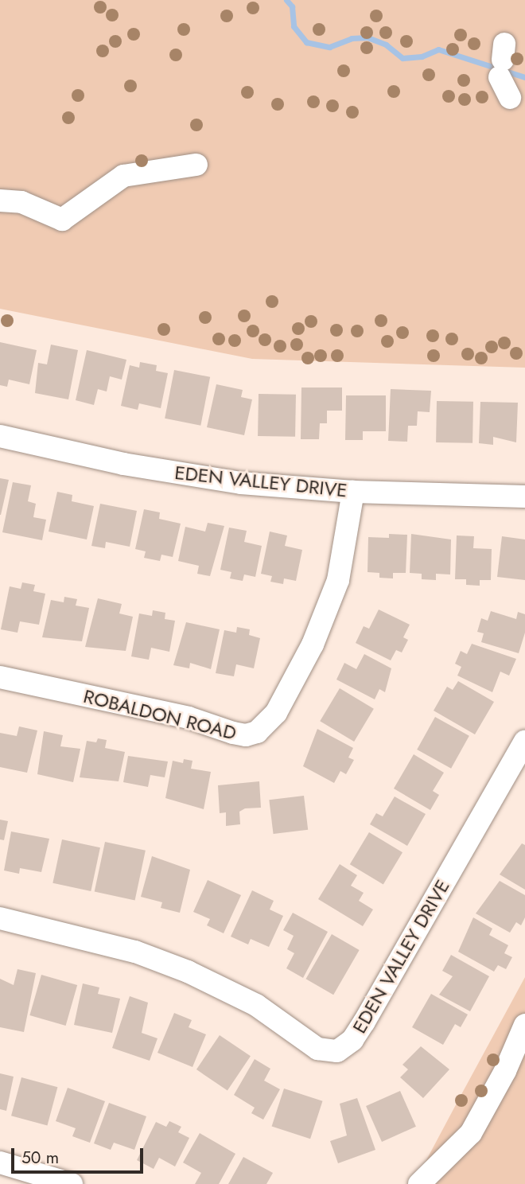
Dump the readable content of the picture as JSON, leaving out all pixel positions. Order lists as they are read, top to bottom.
{
  "streets": {
    "street": ["EDEN VALLEY DRIVE", "ROBALDON ROAD"]
  },
  "crossings": [
    ["EDEN VALLEY DRIVE", "ROBALDON ROAD"]
  ],
  "scale_bar": "50 m"
}
